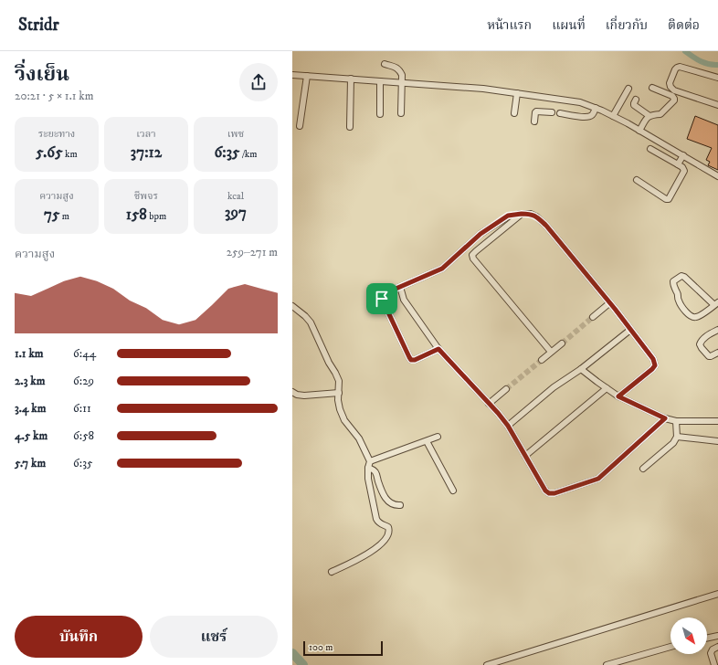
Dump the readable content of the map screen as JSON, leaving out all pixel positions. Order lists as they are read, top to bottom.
{
  "scale_bar": "100 m",
  "north": "bottom right",
  "page": {
    "header": "Stridr",
    "nav": [
      "หน้าแรก",
      "แผนที่",
      "เกี่ยวกับ",
      "ติดต่อ"
    ],
    "heading": ["วิ่งเย็น", "20:21 · 5 × 1.1 km"],
    "stats": [
      ["ระยะทาง", "5.65 km"],
      ["เวลา", "37:12"],
      ["เพซ", "6:35 /km"],
      ["ความสูง", "75 m"],
      ["ชีพจร", "158 bpm"],
      ["kcal", "397"]
    ],
    "chart": ["ความสูง", "259–271 m"],
    "list": [
      {
        "name": "1.1 km",
        "note": "6:44"
      },
      {
        "name": "2.3 km",
        "note": "6:29"
      },
      {
        "name": "3.4 km",
        "note": "6:11"
      },
      {
        "name": "4.5 km",
        "note": "6:58"
      },
      {
        "name": "5.7 km",
        "note": "6:35"
      }
    ],
    "buttons": ["บันทึก", "แชร์"],
    "scale": "100 m"
  }
}
